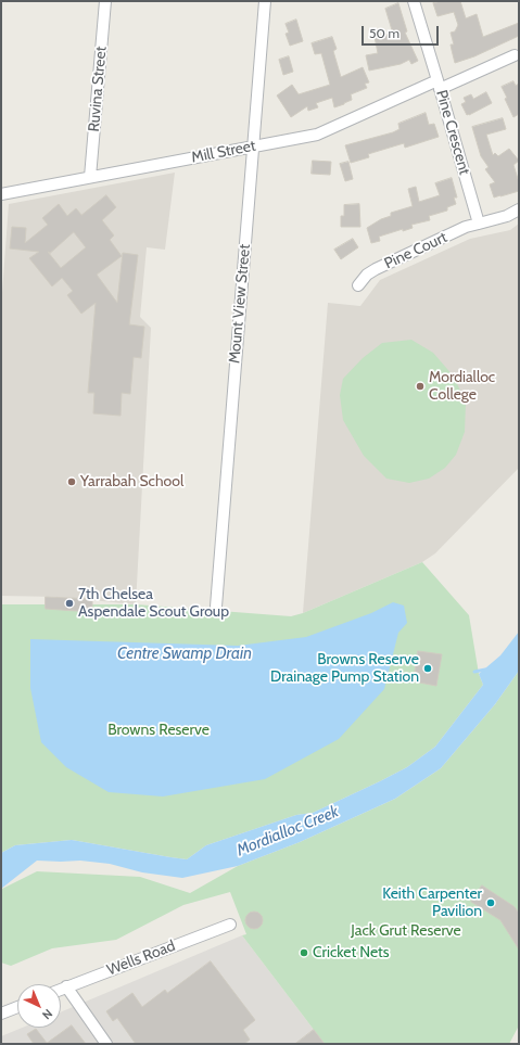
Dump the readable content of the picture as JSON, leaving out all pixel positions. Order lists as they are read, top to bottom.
{
  "streets": {
    "street": [
      "Ruvina Street",
      "Pine Crescent",
      "Mill Street",
      "Pine Court",
      "Mount View Street",
      "Wells Road"
    ]
  },
  "crossings": [
    ["Ruvina Street", "Mill Street"],
    ["Pine Crescent", "Mill Street"],
    ["Pine Crescent", "Pine Court"],
    ["Mill Street", "Mount View Street"]
  ],
  "water": ["Centre Swamp Drain", "Mordialloc Creek"],
  "parks": ["Browns Reserve", "Jack Grut Reserve"],
  "places": [
    "Mordialloc College",
    "Yarrabah School",
    "7th Chelsea Aspendale Scout Group",
    "Browns Reserve Drainage Pump Station",
    "Keith Carpenter Pavilion",
    "Cricket Nets"
  ],
  "scale_bar": "50 m",
  "north": "bottom right"
}
